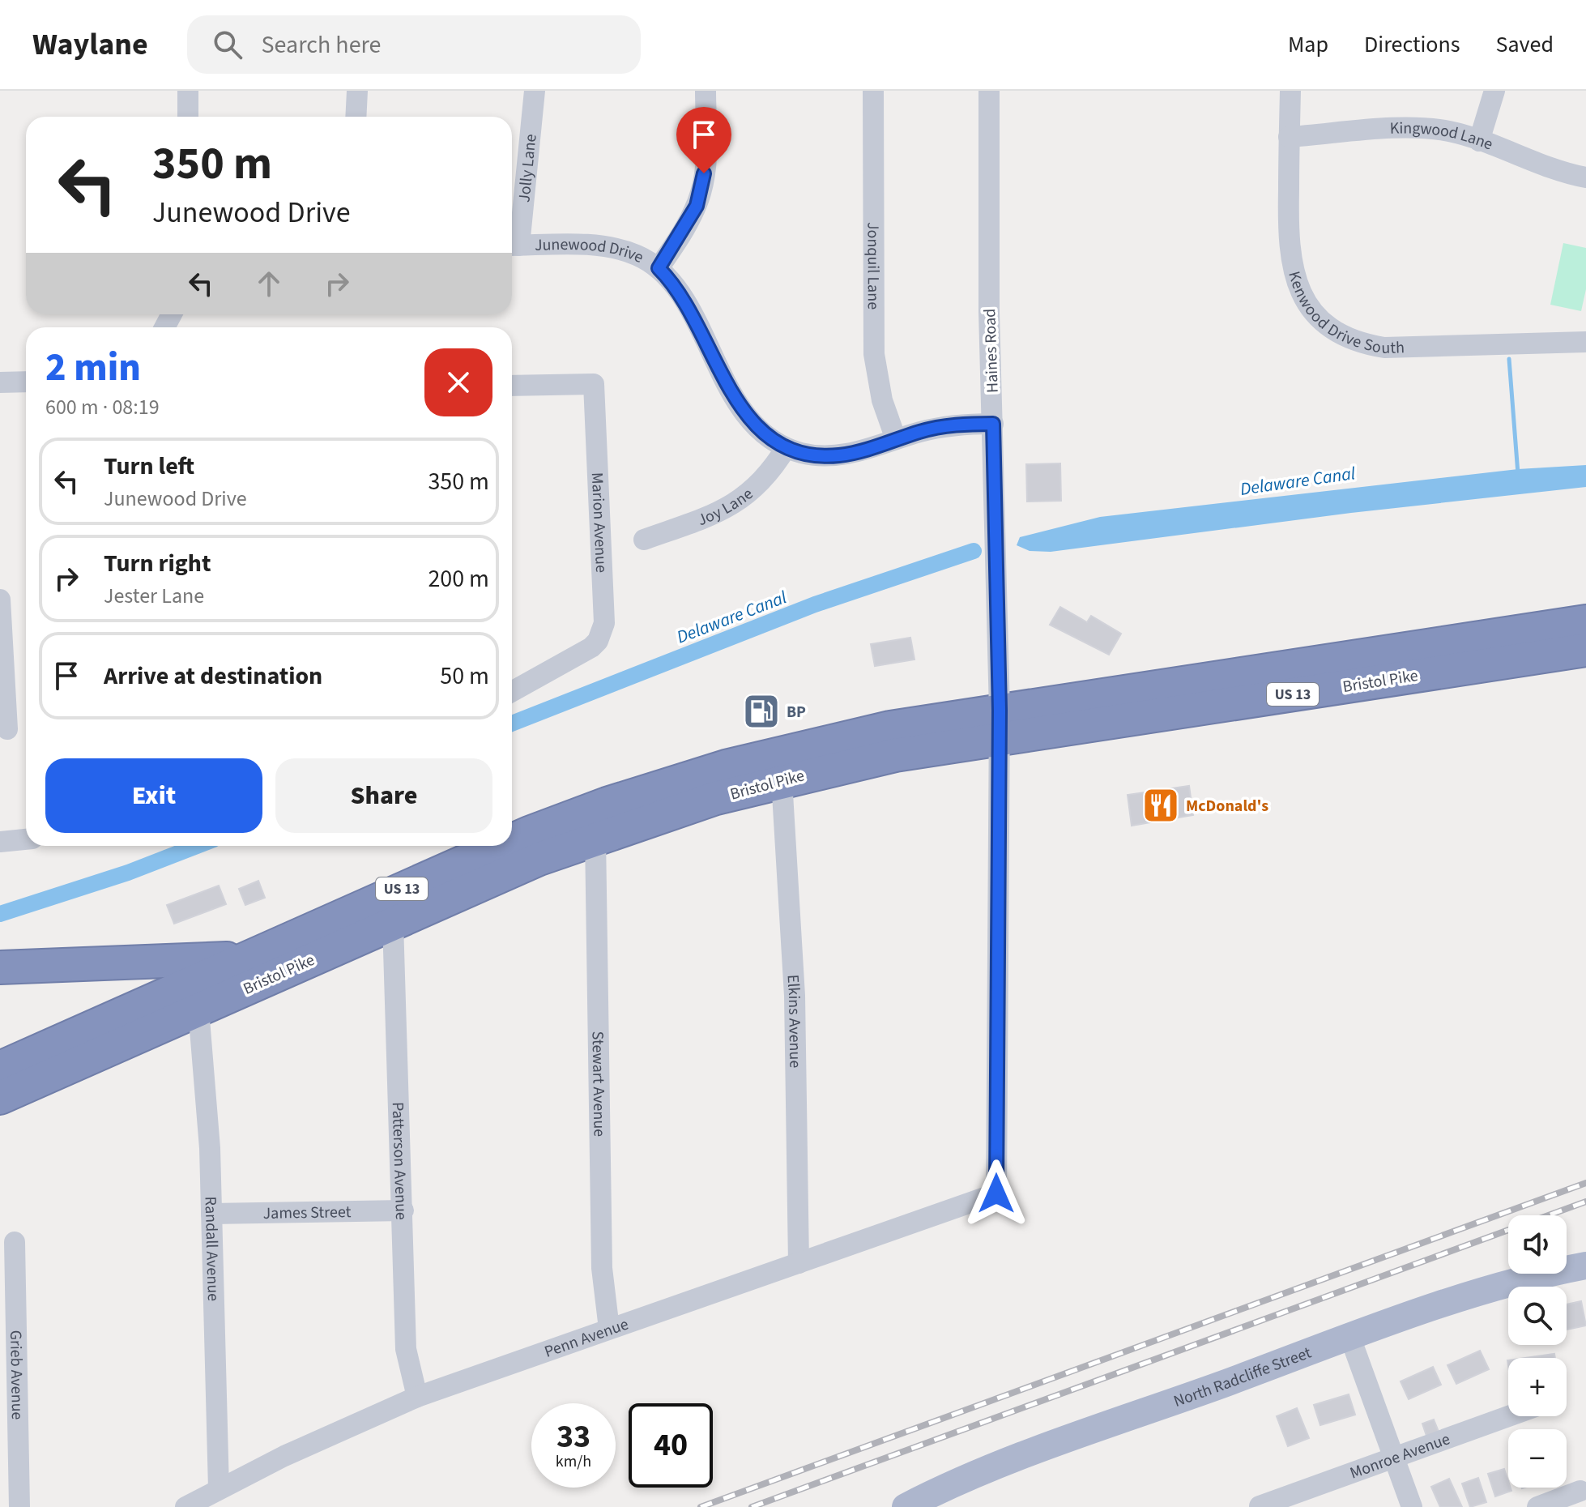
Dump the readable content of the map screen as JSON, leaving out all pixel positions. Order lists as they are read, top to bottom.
{
  "streets": {
    "highway": ["Bristol Pike", "US 13"],
    "main road": ["North Radcliffe Street"],
    "street": [
      "Kingwood Lane",
      "Jolly Lane",
      "Junewood Drive",
      "Jonquil Lane",
      "Kenwood Drive South",
      "Haines Road",
      "Joy Lane",
      "Marion Avenue",
      "Elkins Avenue",
      "Stewart Avenue",
      "Patterson Avenue",
      "James Street",
      "Randall Avenue",
      "Penn Avenue",
      "Grieb Avenue",
      "Monroe Avenue"
    ]
  },
  "crossings": [
    ["Kingwood Lane", "Kenwood Drive South"],
    ["Jolly Lane", "Junewood Drive"],
    ["Junewood Drive", "Jonquil Lane"],
    ["Junewood Drive", "Haines Road"],
    ["Junewood Drive", "Joy Lane"],
    ["Haines Road", "Bristol Pike"],
    ["Haines Road", "Penn Avenue"],
    ["Bristol Pike", "Elkins Avenue"],
    ["Bristol Pike", "Stewart Avenue"],
    ["Bristol Pike", "Patterson Avenue"],
    ["Bristol Pike", "Randall Avenue"],
    ["Elkins Avenue", "Penn Avenue"],
    ["Stewart Avenue", "Penn Avenue"],
    ["Patterson Avenue", "James Street"],
    ["Patterson Avenue", "Penn Avenue"],
    ["James Street", "Randall Avenue"],
    ["Randall Avenue", "Penn Avenue"]
  ],
  "water": ["Delaware Canal"],
  "places": {
    "fuel station": ["BP"],
    "restaurant": ["McDonald's"]
  },
  "page": {
    "header": "Waylane",
    "search": "Search here",
    "nav": ["Map", "Directions", "Saved"],
    "turn": ["350 m", "Junewood Drive"],
    "heading": ["2 min", "600 m · 08:19"],
    "list": [
      {
        "name": "Turn left",
        "note": "Junewood Drive",
        "value": "350 m"
      },
      {
        "name": "Turn right",
        "note": "Jester Lane",
        "value": "200 m"
      },
      {
        "name": "Arrive at destination",
        "value": "50 m"
      }
    ],
    "buttons": ["Exit", "Share"],
    "map_buttons": ["+", "−"],
    "speed": "33 km/h",
    "limit": "40"
  }
}
